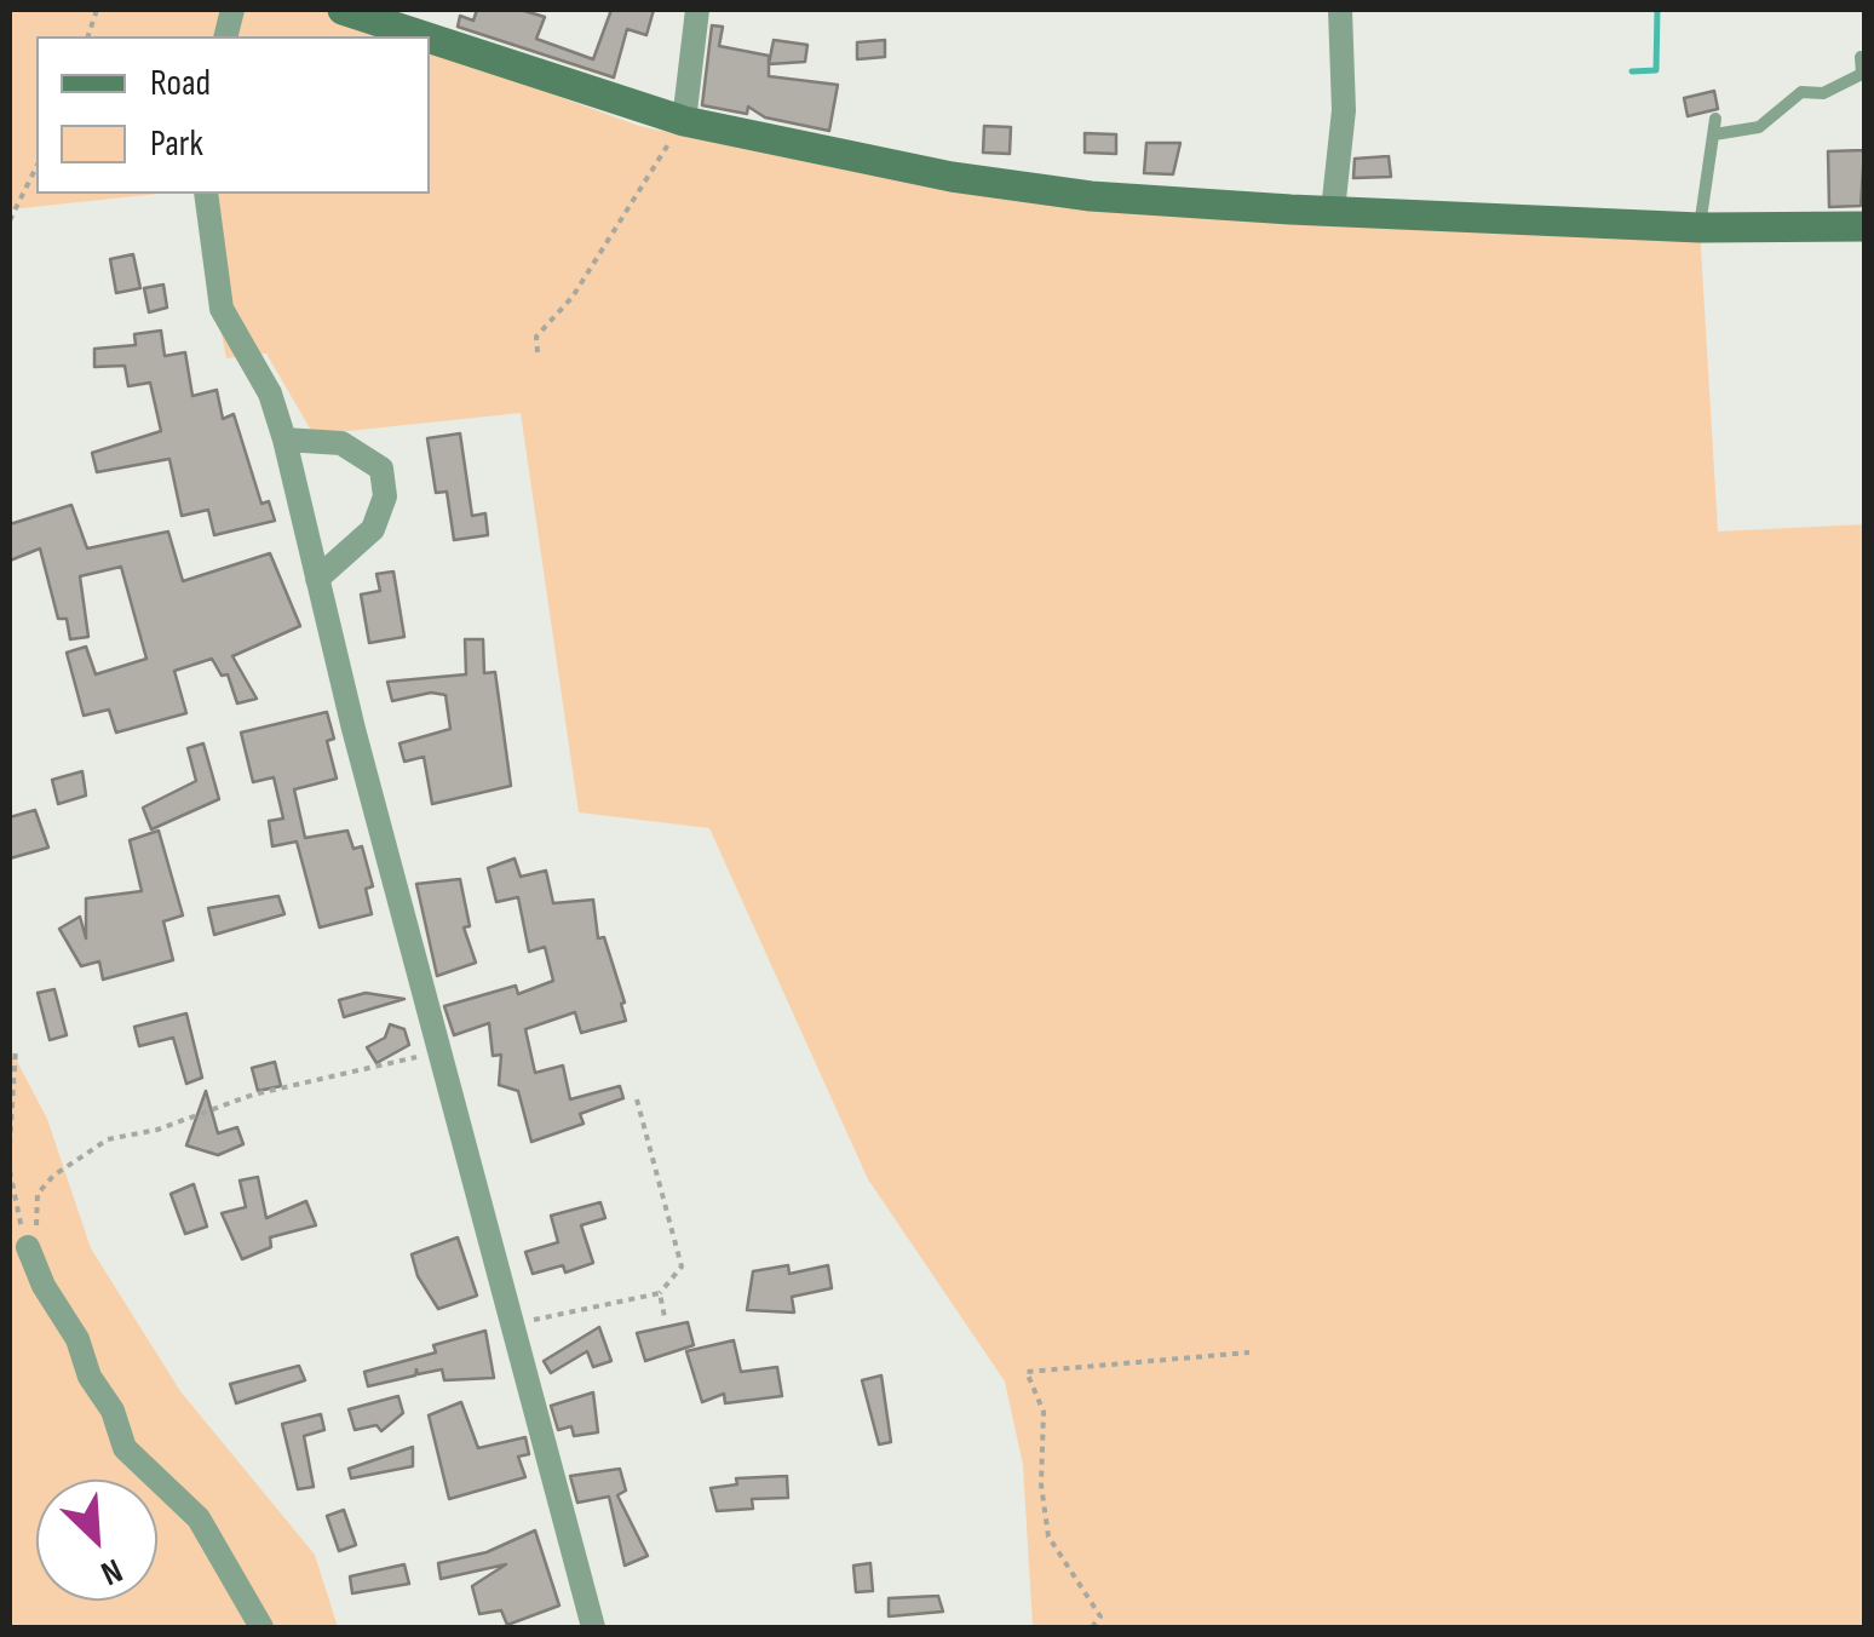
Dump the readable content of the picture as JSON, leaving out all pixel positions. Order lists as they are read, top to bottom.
{
  "legend": ["Road", "Park"],
  "north": "bottom right"
}
